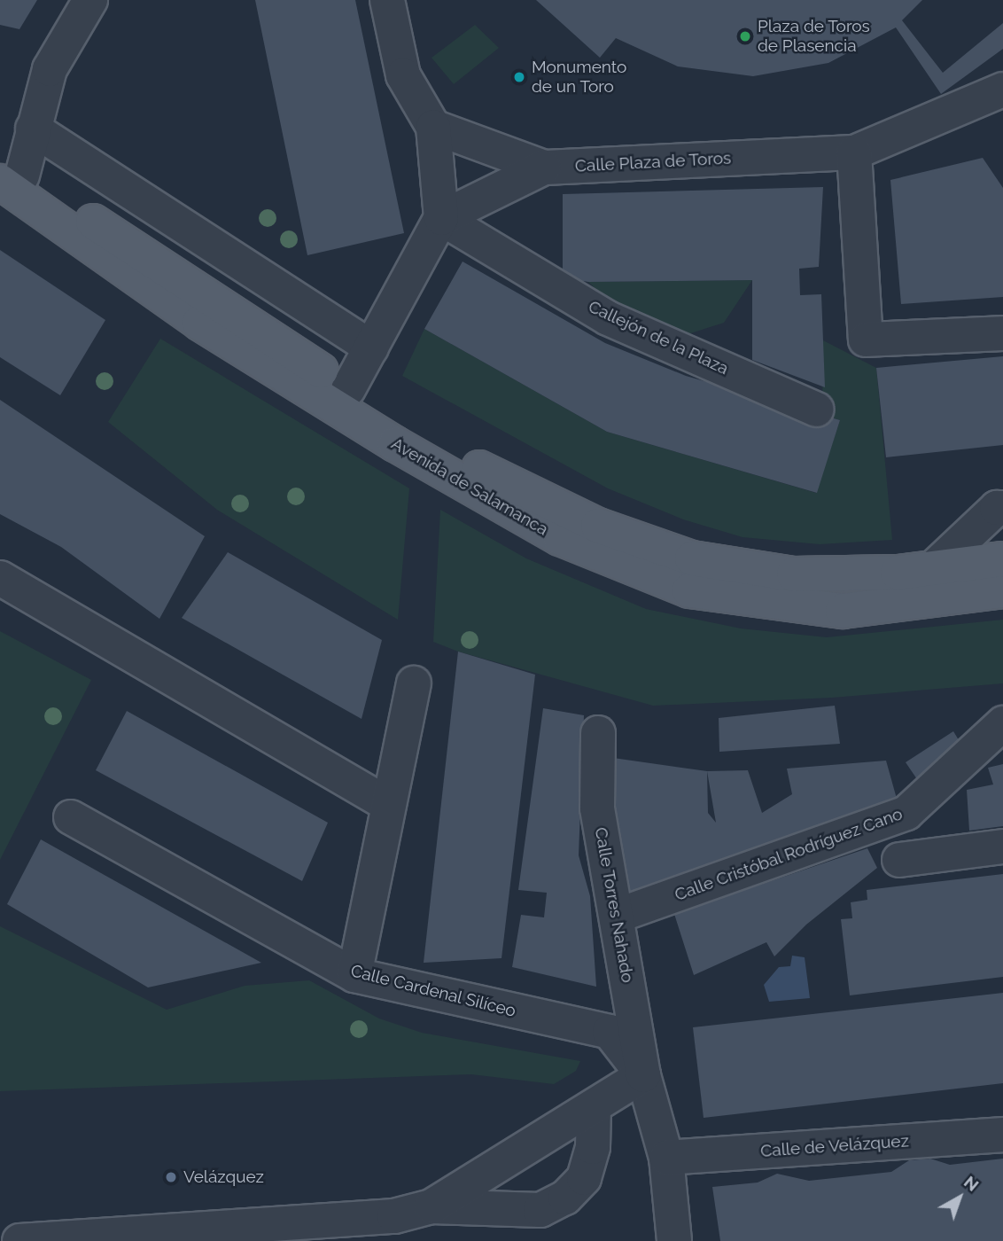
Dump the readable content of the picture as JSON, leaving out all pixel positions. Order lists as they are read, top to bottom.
{
  "streets": {
    "main road": ["Avenida de Salamanca"],
    "street": [
      "Calle Plaza de Toros",
      "Callejón de la Plaza",
      "Calle Cristóbal Rodríguez Cano",
      "Calle Torres Nahado",
      "Calle Cardenal Silíceo",
      "Calle de Velázquez"
    ]
  },
  "crossings": [
    ["Calle Cristóbal Rodríguez Cano", "Calle Torres Nahado"],
    ["Calle Torres Nahado", "Calle Cardenal Silíceo"],
    ["Calle Cardenal Silíceo", "Calle de Velázquez"]
  ],
  "places": ["Plaza de Toros de Plasencia", "Monumento de un Toro", "Velázquez"],
  "north": "top right"
}
